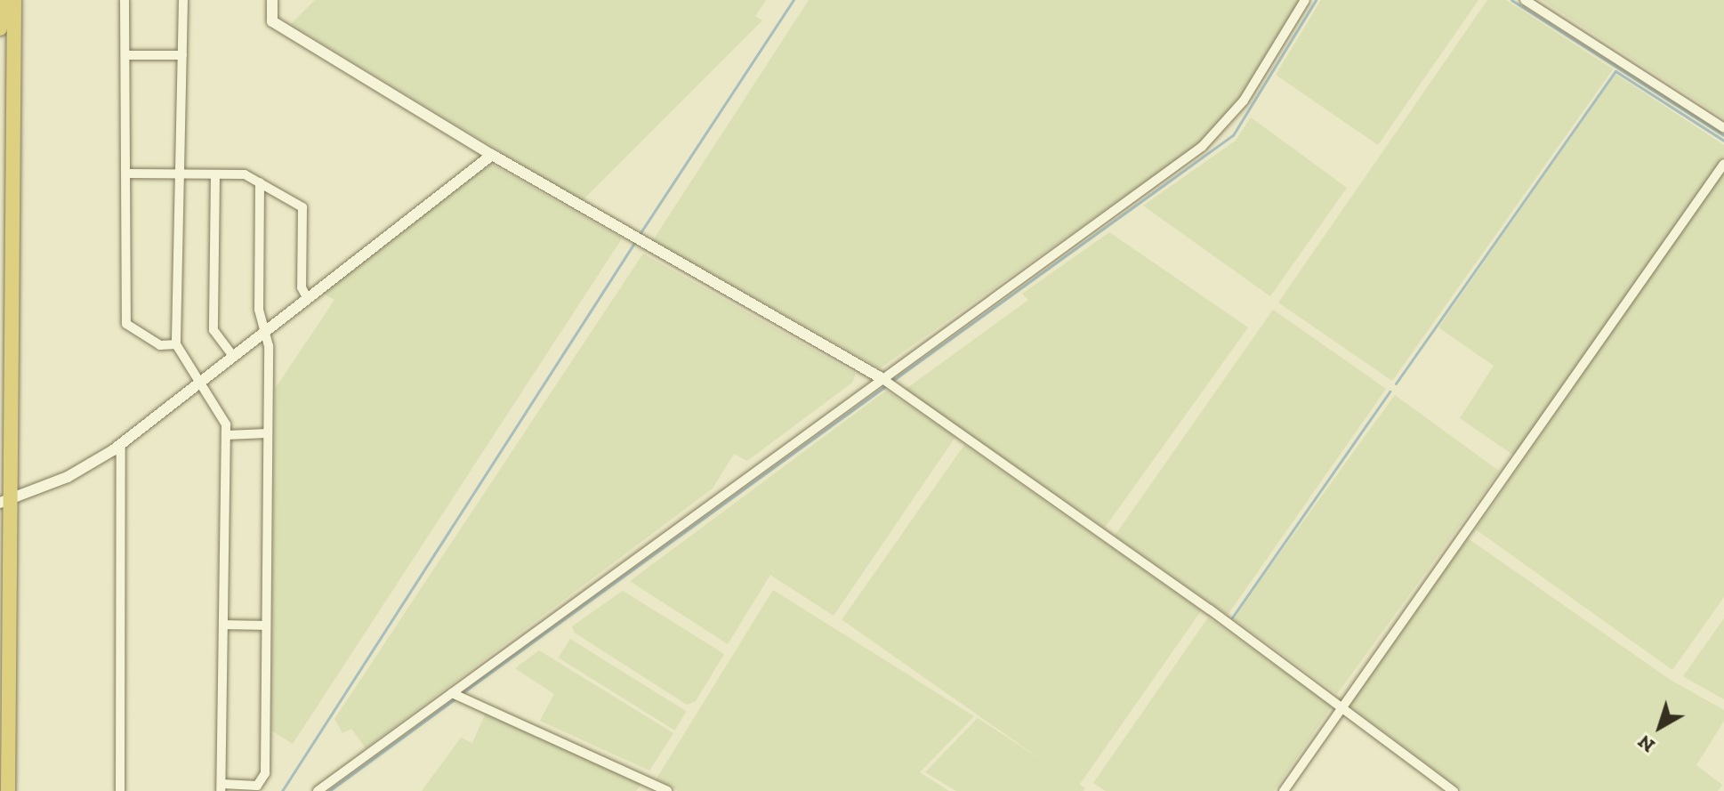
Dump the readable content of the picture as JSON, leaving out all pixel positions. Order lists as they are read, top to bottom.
{
  "north": "bottom left"
}
